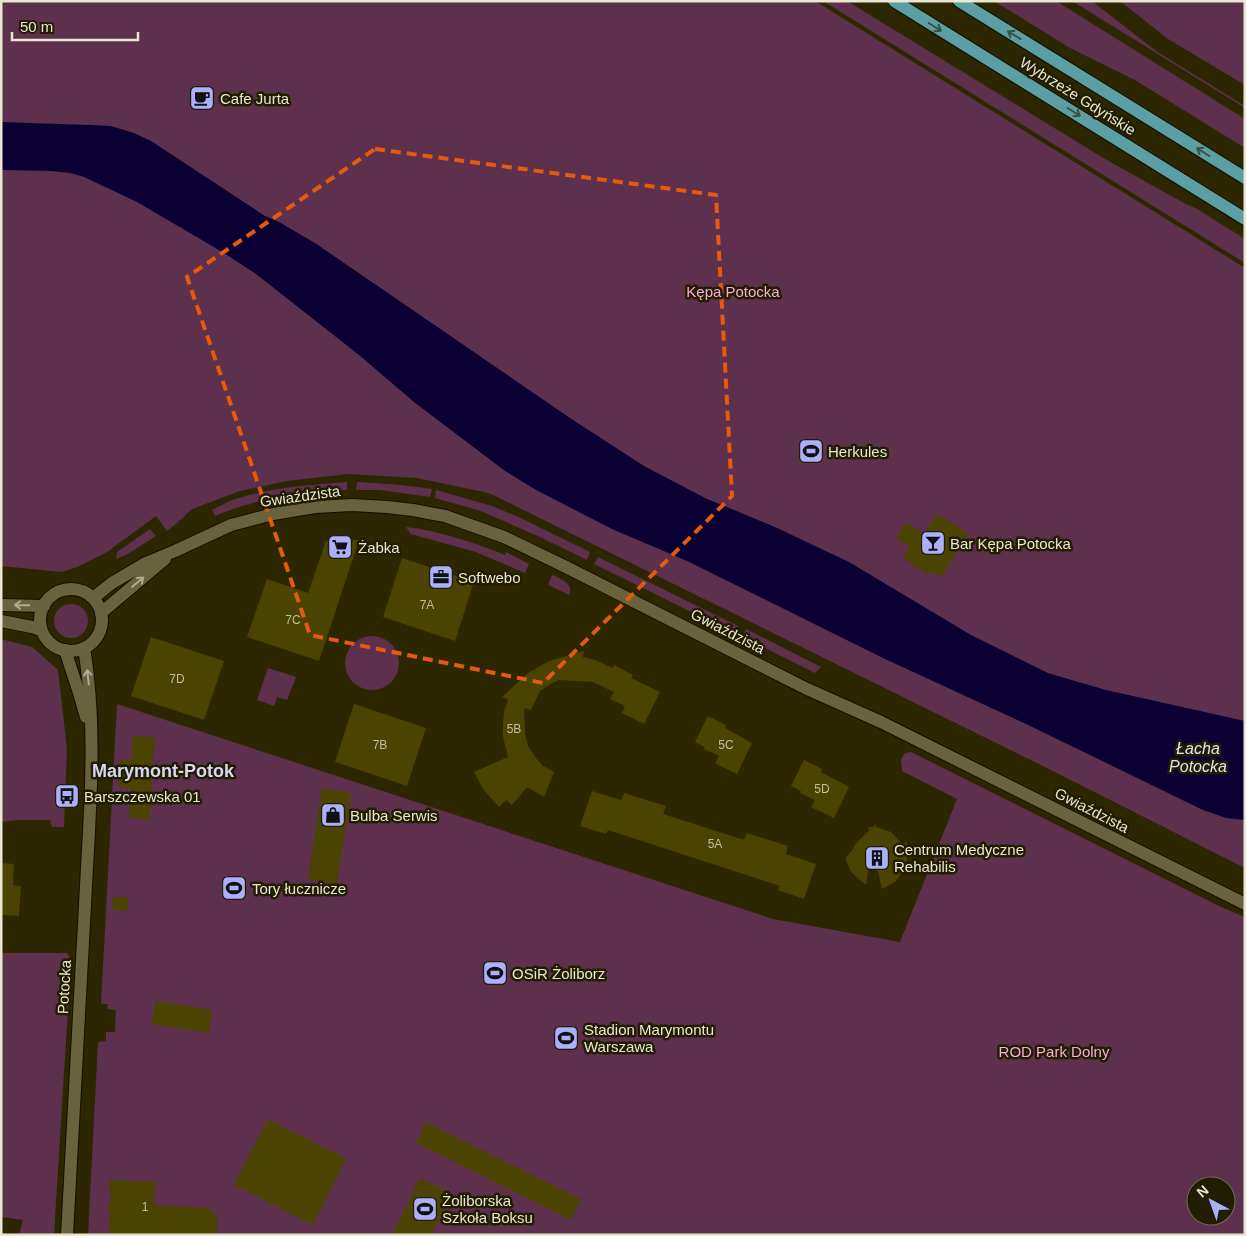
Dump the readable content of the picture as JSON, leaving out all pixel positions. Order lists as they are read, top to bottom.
{
  "streets": {
    "main road": ["Wybrzeże Gdyńskie"],
    "street": ["Gwiaździsta", "Potocka"]
  },
  "crossings": [
    ["Gwiaździsta", "Potocka"]
  ],
  "districts": ["Marymont-Potok"],
  "water": ["Łacha Potocka"],
  "parks": ["Kępa Potocka", "ROD Park Dolny"],
  "places": {
    "cafe": ["Cafe Jurta"],
    "sports": [
      "Herkules",
      "Tory łucznicze",
      "OSiR Żoliborz",
      "Stadion Marymontu Warszawa",
      "Żoliborska Szkoła Boksu"
    ],
    "bar": ["Bar Kępa Potocka"],
    "supermarket": ["Żabka"],
    "office": ["Softwebo"],
    "bus stop": ["Barszczewska 01"],
    "shop": ["Bulba Serwis"],
    "building": ["Centrum Medyczne Rehabilis"]
  },
  "house_numbers": [
    "7A",
    "7C",
    "7D",
    "5B",
    "7B",
    "5C",
    "5D",
    "5A",
    "1"
  ],
  "scale_bar": "50 m",
  "north": "top left"
}
